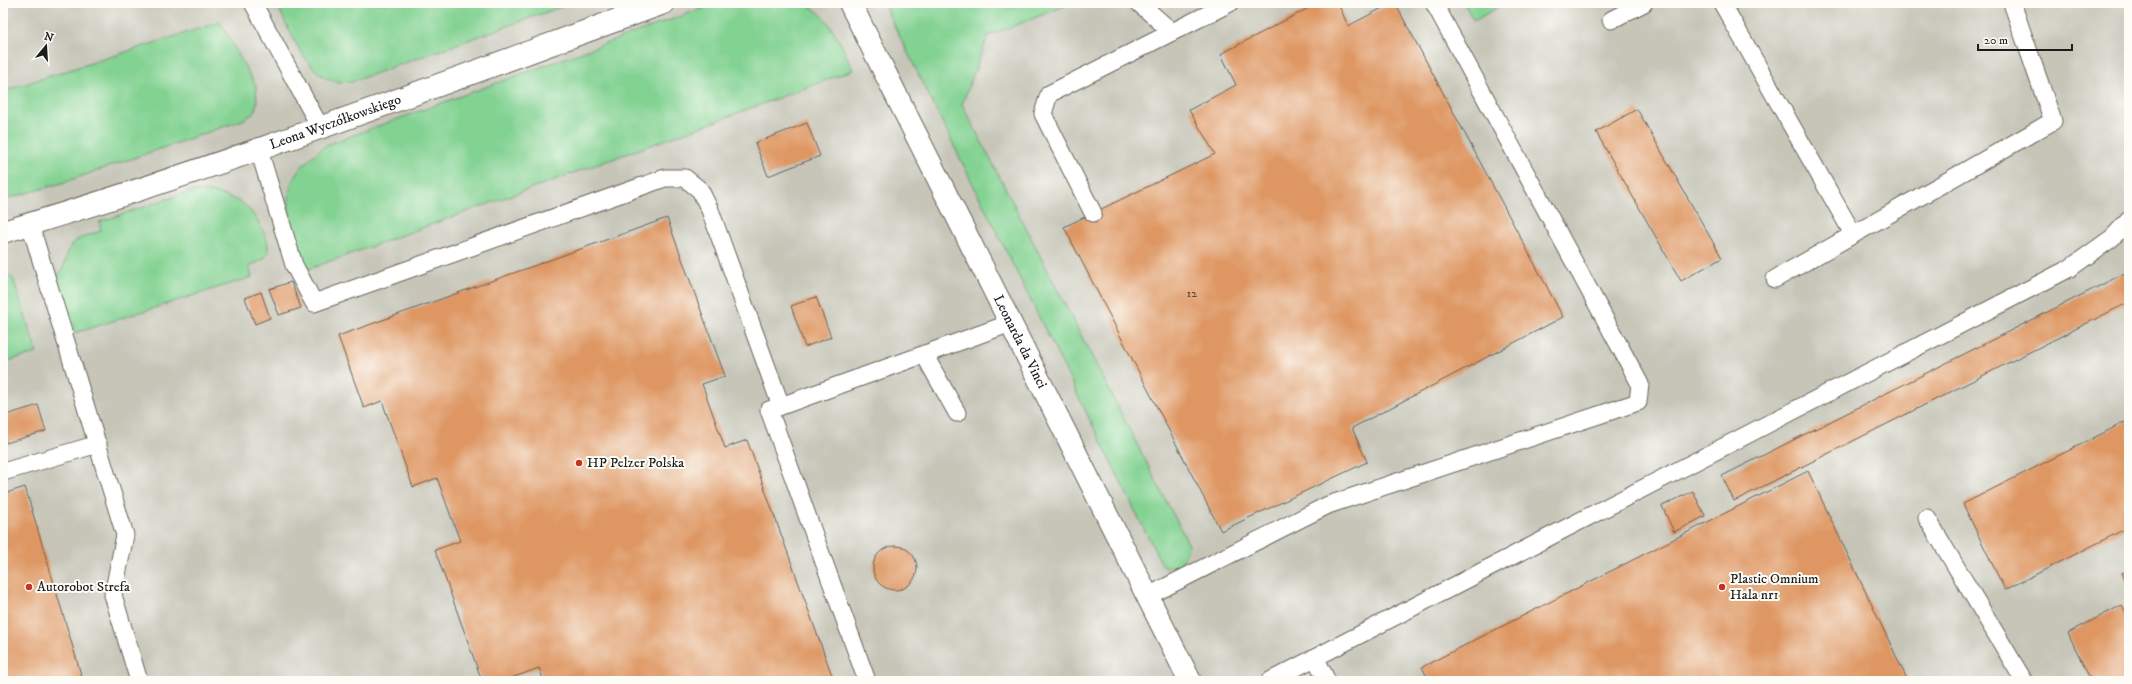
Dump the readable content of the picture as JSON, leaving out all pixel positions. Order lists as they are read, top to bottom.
{
  "streets": {
    "street": ["Leona Wyczółkowskiego", "Leonarda da Vinci"]
  },
  "places": ["HP Pelzer Polska", "Autorobot Strefa", "Plastic Omnium Hala nr1"],
  "house_numbers": ["12"],
  "scale_bar": "20 m",
  "north": "top"
}
